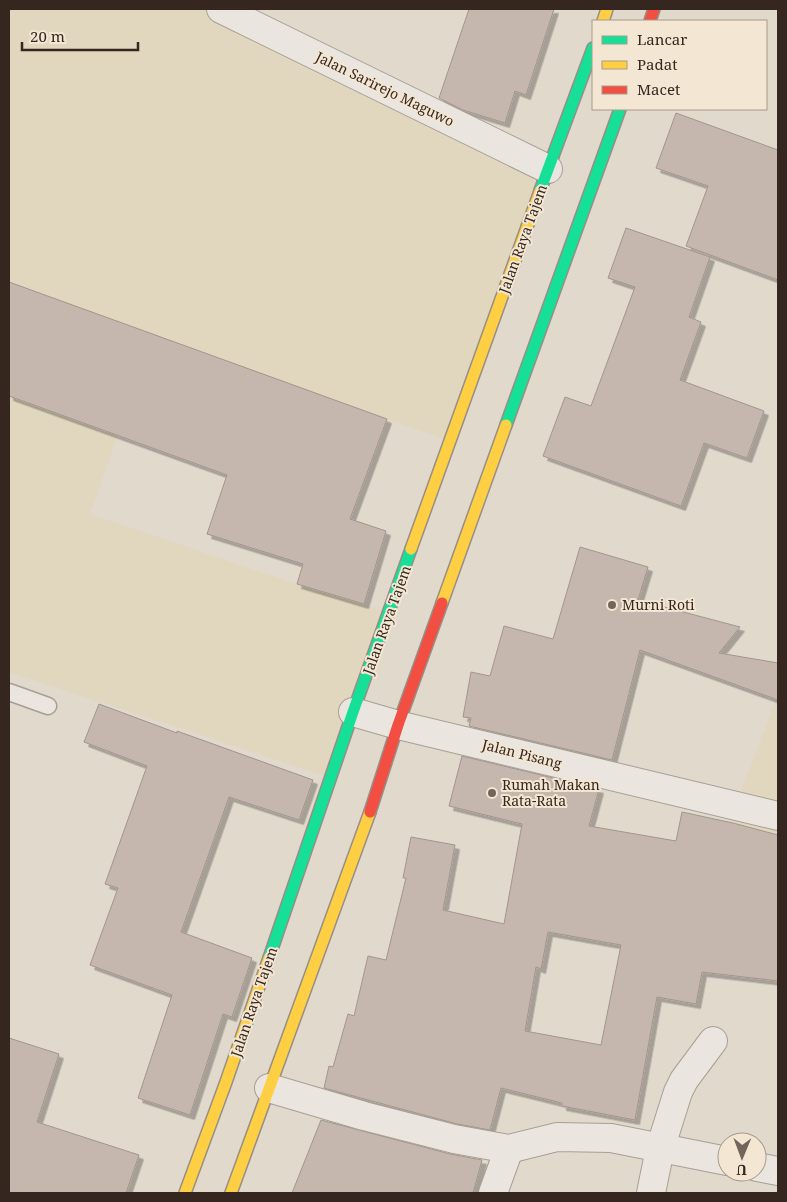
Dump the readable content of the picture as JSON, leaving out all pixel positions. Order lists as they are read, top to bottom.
{
  "streets": {
    "main road": ["Jalan Raya Tajem"],
    "street": ["Jalan Sarirejo Maguwo", "Jalan Pisang"]
  },
  "crossings": [
    ["Jalan Sarirejo Maguwo", "Jalan Raya Tajem"],
    ["Jalan Raya Tajem", "Jalan Pisang"]
  ],
  "places": ["Murni Roti", "Rumah Makan Rata-Rata"],
  "legend": ["Lancar", "Padat", "Macet"],
  "scale_bar": "20 m",
  "north": "bottom"
}
